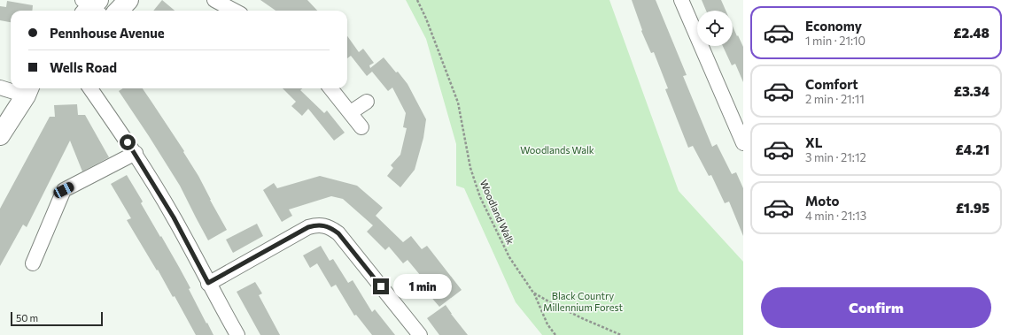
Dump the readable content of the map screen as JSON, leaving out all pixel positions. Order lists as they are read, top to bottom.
{
  "streets": {
    "path": ["Woodland Walk"]
  },
  "parks": ["Woodlands Walk", "Black Country Millennium Forest"],
  "scale_bar": "50 m",
  "page": {
    "list": [
      {
        "name": "Economy",
        "note": "1 min · 21:10",
        "value": "£2.48"
      },
      {
        "name": "Comfort",
        "note": "2 min · 21:11",
        "value": "£3.34"
      },
      {
        "name": "XL",
        "note": "3 min · 21:12",
        "value": "£4.21"
      },
      {
        "name": "Moto",
        "note": "4 min · 21:13",
        "value": "£1.95"
      }
    ],
    "banner": ["Pennhouse Avenue", "Wells Road"],
    "bubble": "1 min",
    "buttons": "Confirm",
    "scale": "50 m"
  }
}
